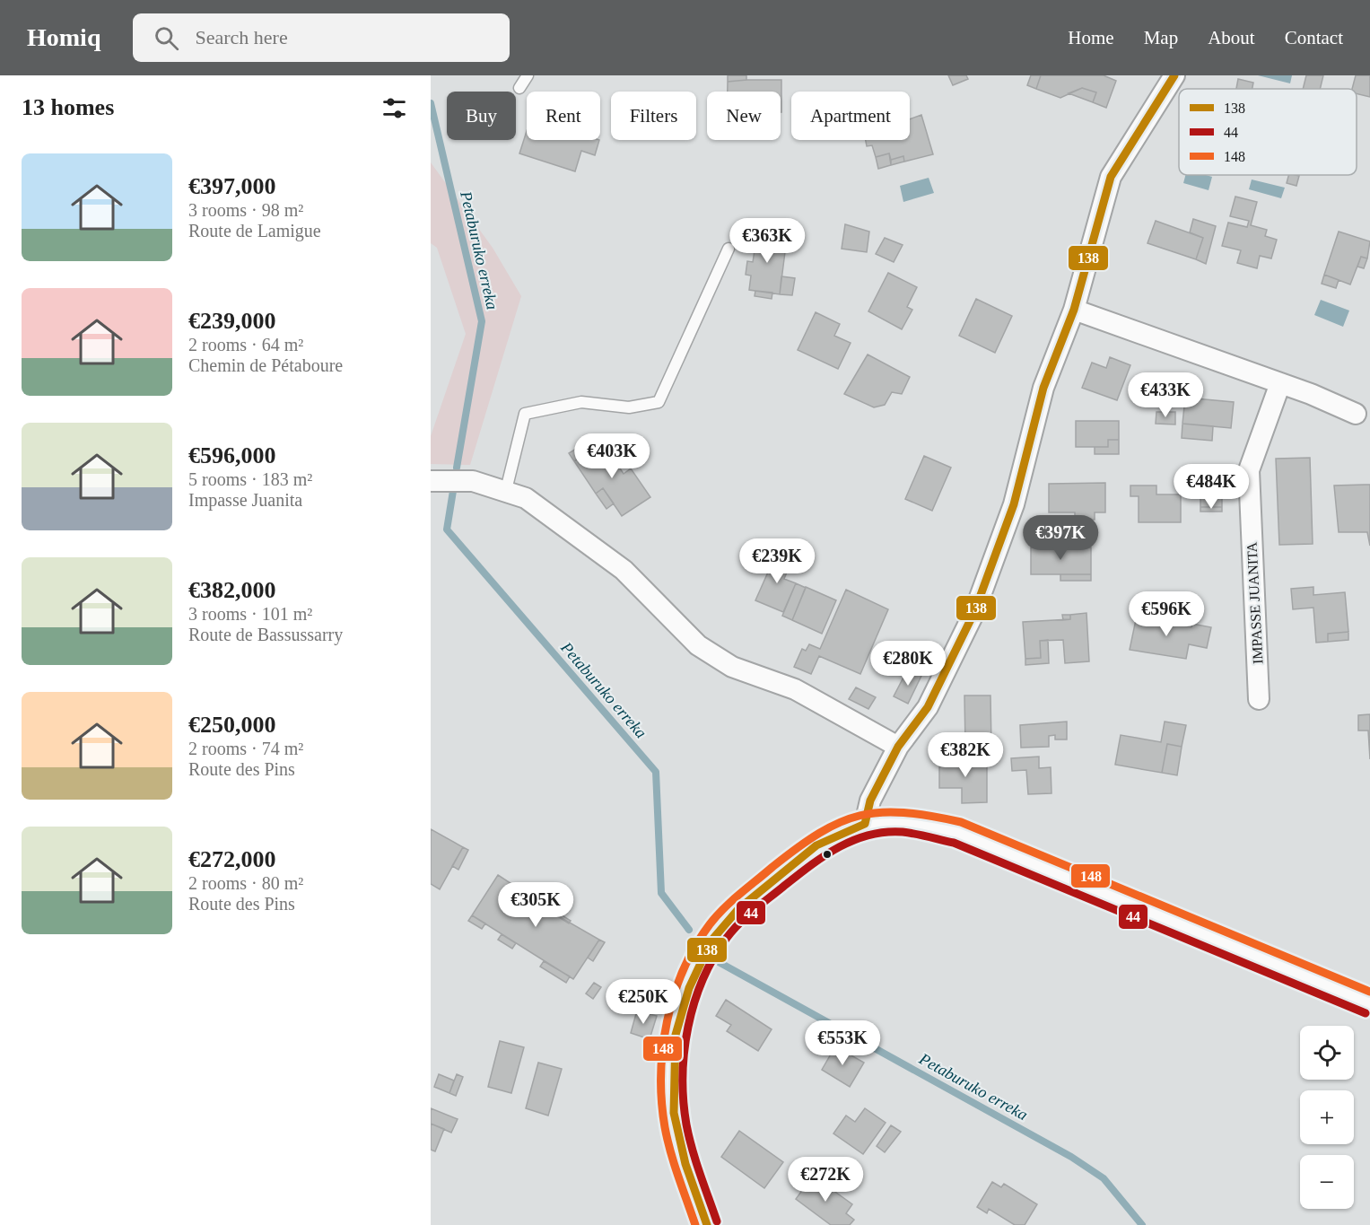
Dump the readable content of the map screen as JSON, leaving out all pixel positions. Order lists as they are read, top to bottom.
{
  "streets": {
    "street": ["IMPASSE JUANITA"]
  },
  "water": ["Petaburuko erreka"],
  "lines": ["transit line 138", "transit line 148", "transit line 44"],
  "legend": ["138", "44", "148"],
  "page": {
    "header": "Homiq",
    "search": "Search here",
    "nav": [
      "Home",
      "Map",
      "About",
      "Contact"
    ],
    "heading": "13 homes",
    "chip": [
      "Buy",
      "Rent",
      "Filters",
      "New",
      "Apartment"
    ],
    "list": [
      {
        "name": "€397,000",
        "note": "3 rooms · 98 m² · Route de Lamigue"
      },
      {
        "name": "€239,000",
        "note": "2 rooms · 64 m² · Chemin de Pétaboure"
      },
      {
        "name": "€596,000",
        "note": "5 rooms · 183 m² · Impasse Juanita"
      },
      {
        "name": "€382,000",
        "note": "3 rooms · 101 m² · Route de Bassussarry"
      },
      {
        "name": "€250,000",
        "note": "2 rooms · 74 m² · Route des Pins"
      },
      {
        "name": "€272,000",
        "note": "2 rooms · 80 m² · Route des Pins"
      }
    ],
    "price": [
      "€363K",
      "€433K",
      "€403K",
      "€484K",
      "€397K",
      "€239K",
      "€596K",
      "€280K",
      "€382K",
      "€305K",
      "€250K",
      "€553K",
      "€272K"
    ],
    "map_buttons": ["+", "−"]
  }
}
